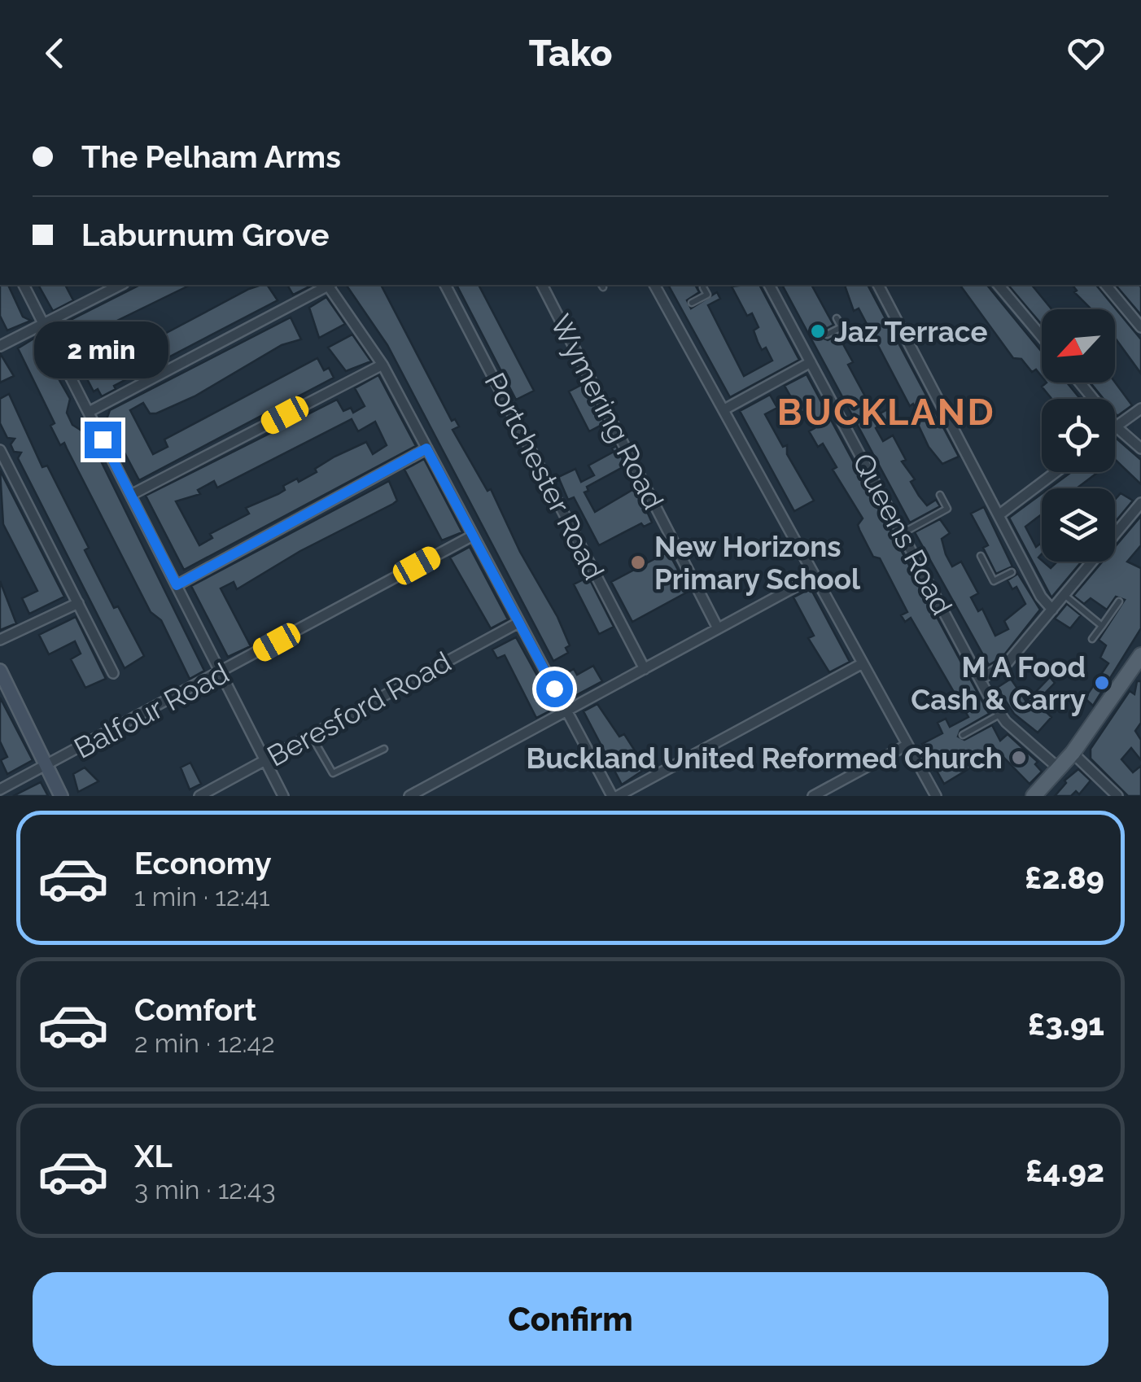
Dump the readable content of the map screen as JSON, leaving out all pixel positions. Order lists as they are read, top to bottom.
{
  "streets": {
    "street": [
      "Wymering Road",
      "Portchester Road",
      "Queens Road",
      "Beresford Road",
      "Balfour Road"
    ]
  },
  "districts": ["BUCKLAND"],
  "places": [
    "Jaz Terrace",
    "New Horizons Primary School",
    "M A Food Cash & Carry",
    "Buckland United Reformed Church"
  ],
  "north": "bottom left",
  "page": {
    "header": "Tako",
    "banner": ["The Pelham Arms", "Laburnum Grove"],
    "bubble": "2 min",
    "list": [
      {
        "name": "Economy",
        "note": "1 min · 12:41",
        "value": "£2.89"
      },
      {
        "name": "Comfort",
        "note": "2 min · 12:42",
        "value": "£3.91"
      },
      {
        "name": "XL",
        "note": "3 min · 12:43",
        "value": "£4.92"
      }
    ],
    "buttons": "Confirm"
  }
}
